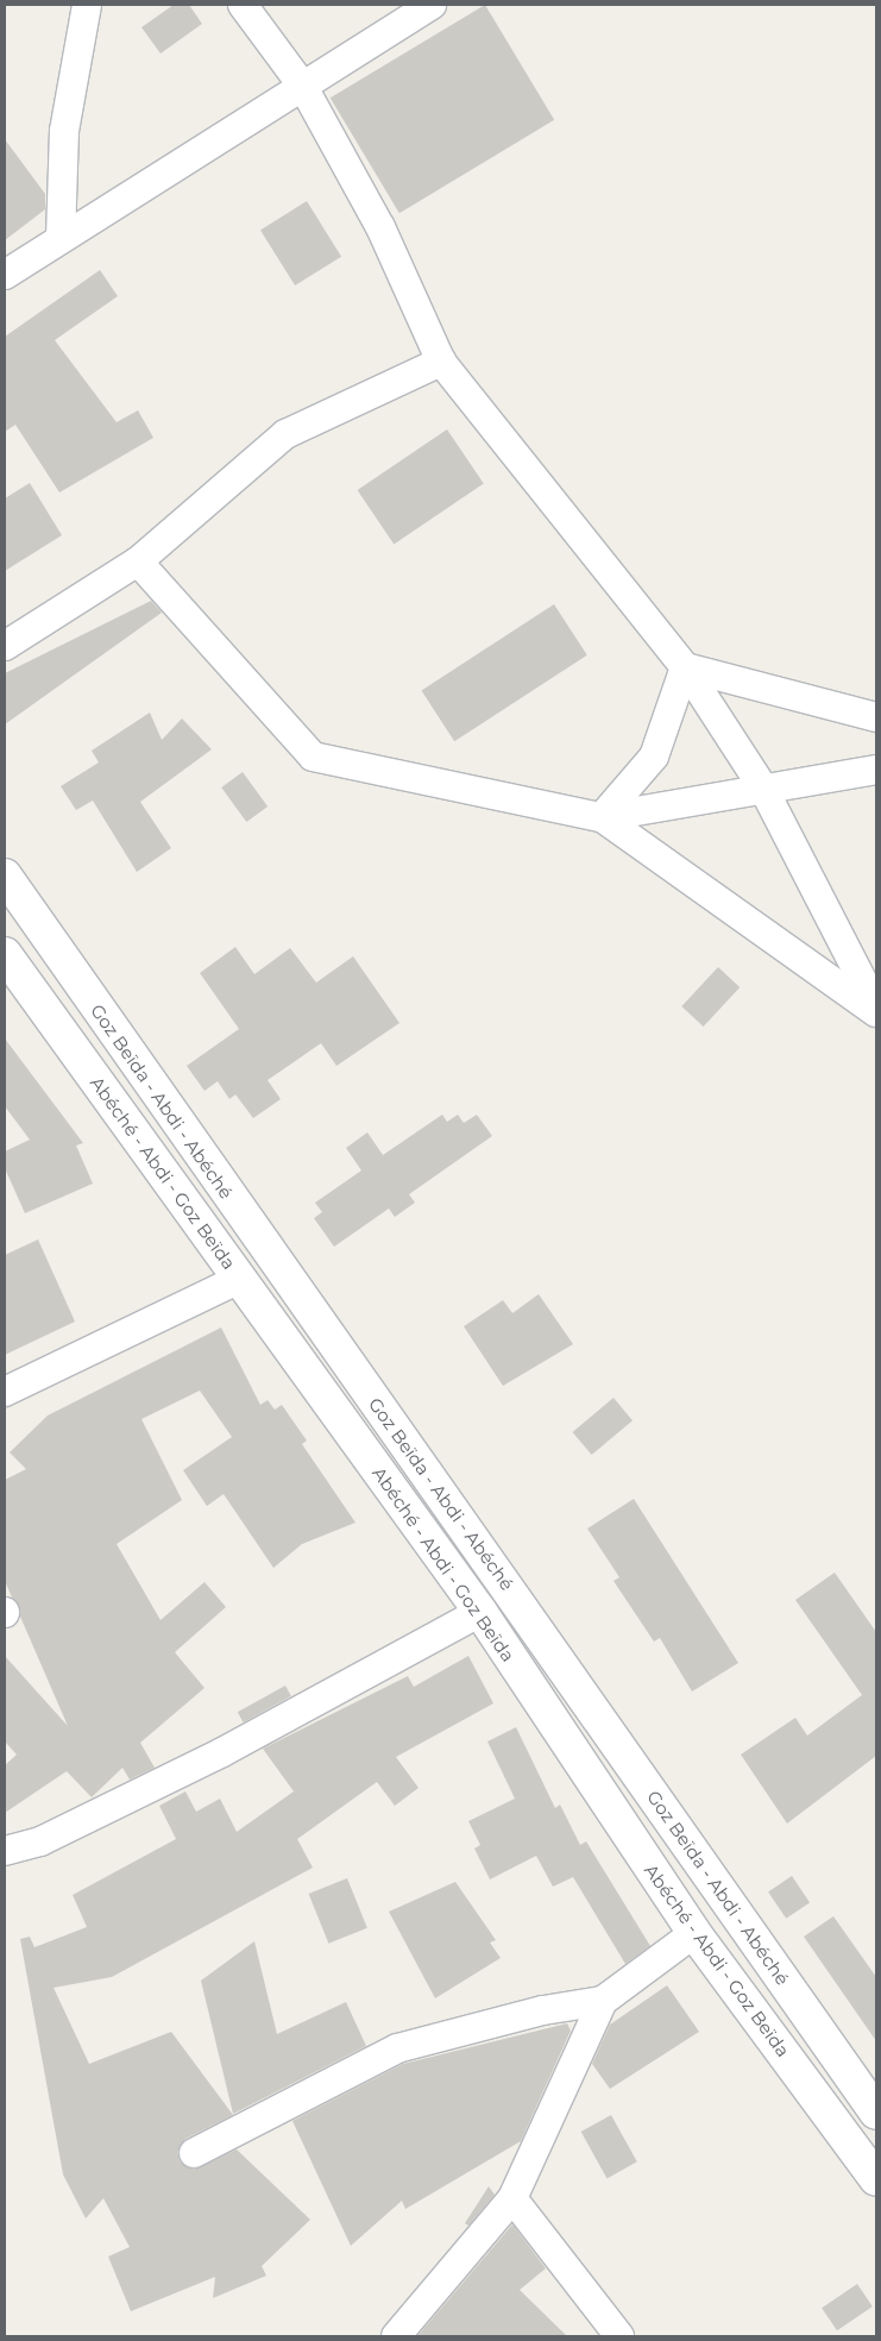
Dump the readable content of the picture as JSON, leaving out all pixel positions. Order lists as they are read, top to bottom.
{
  "streets": {
    "main road": ["Goz Beïda - Abdi - Abéché", "Abéché - Abdi - Goz Beïda"]
  }
}
